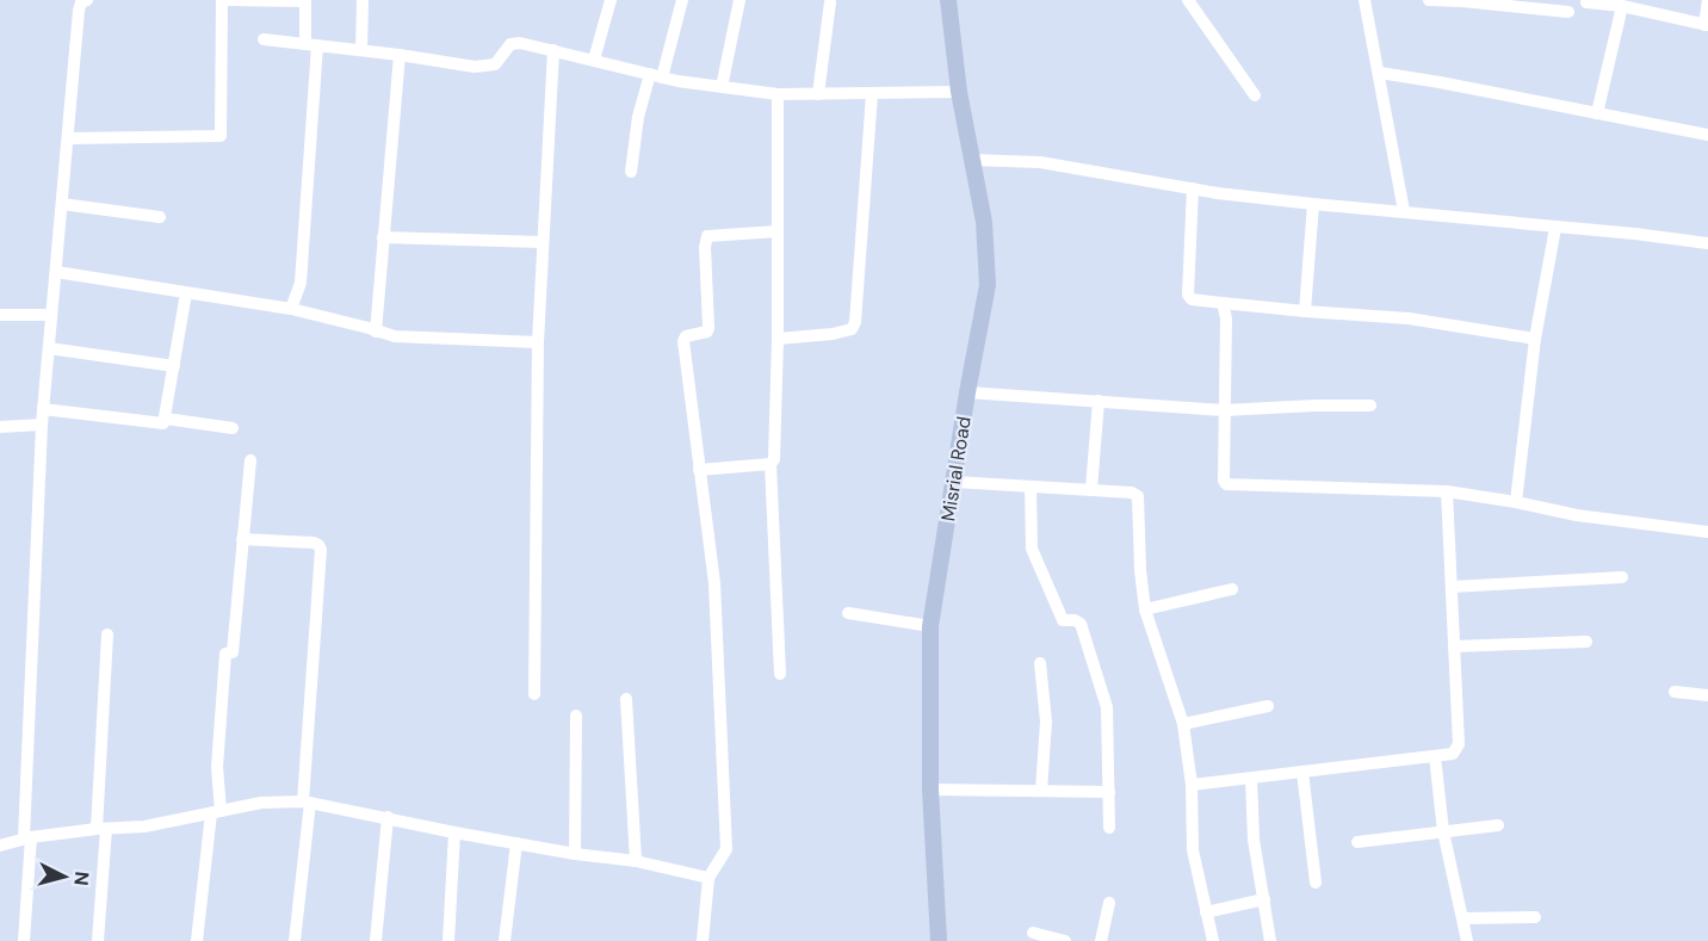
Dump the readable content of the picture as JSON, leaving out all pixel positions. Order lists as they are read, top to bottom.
{
  "streets": {
    "main road": ["Misrial Road"]
  },
  "north": "right"
}
